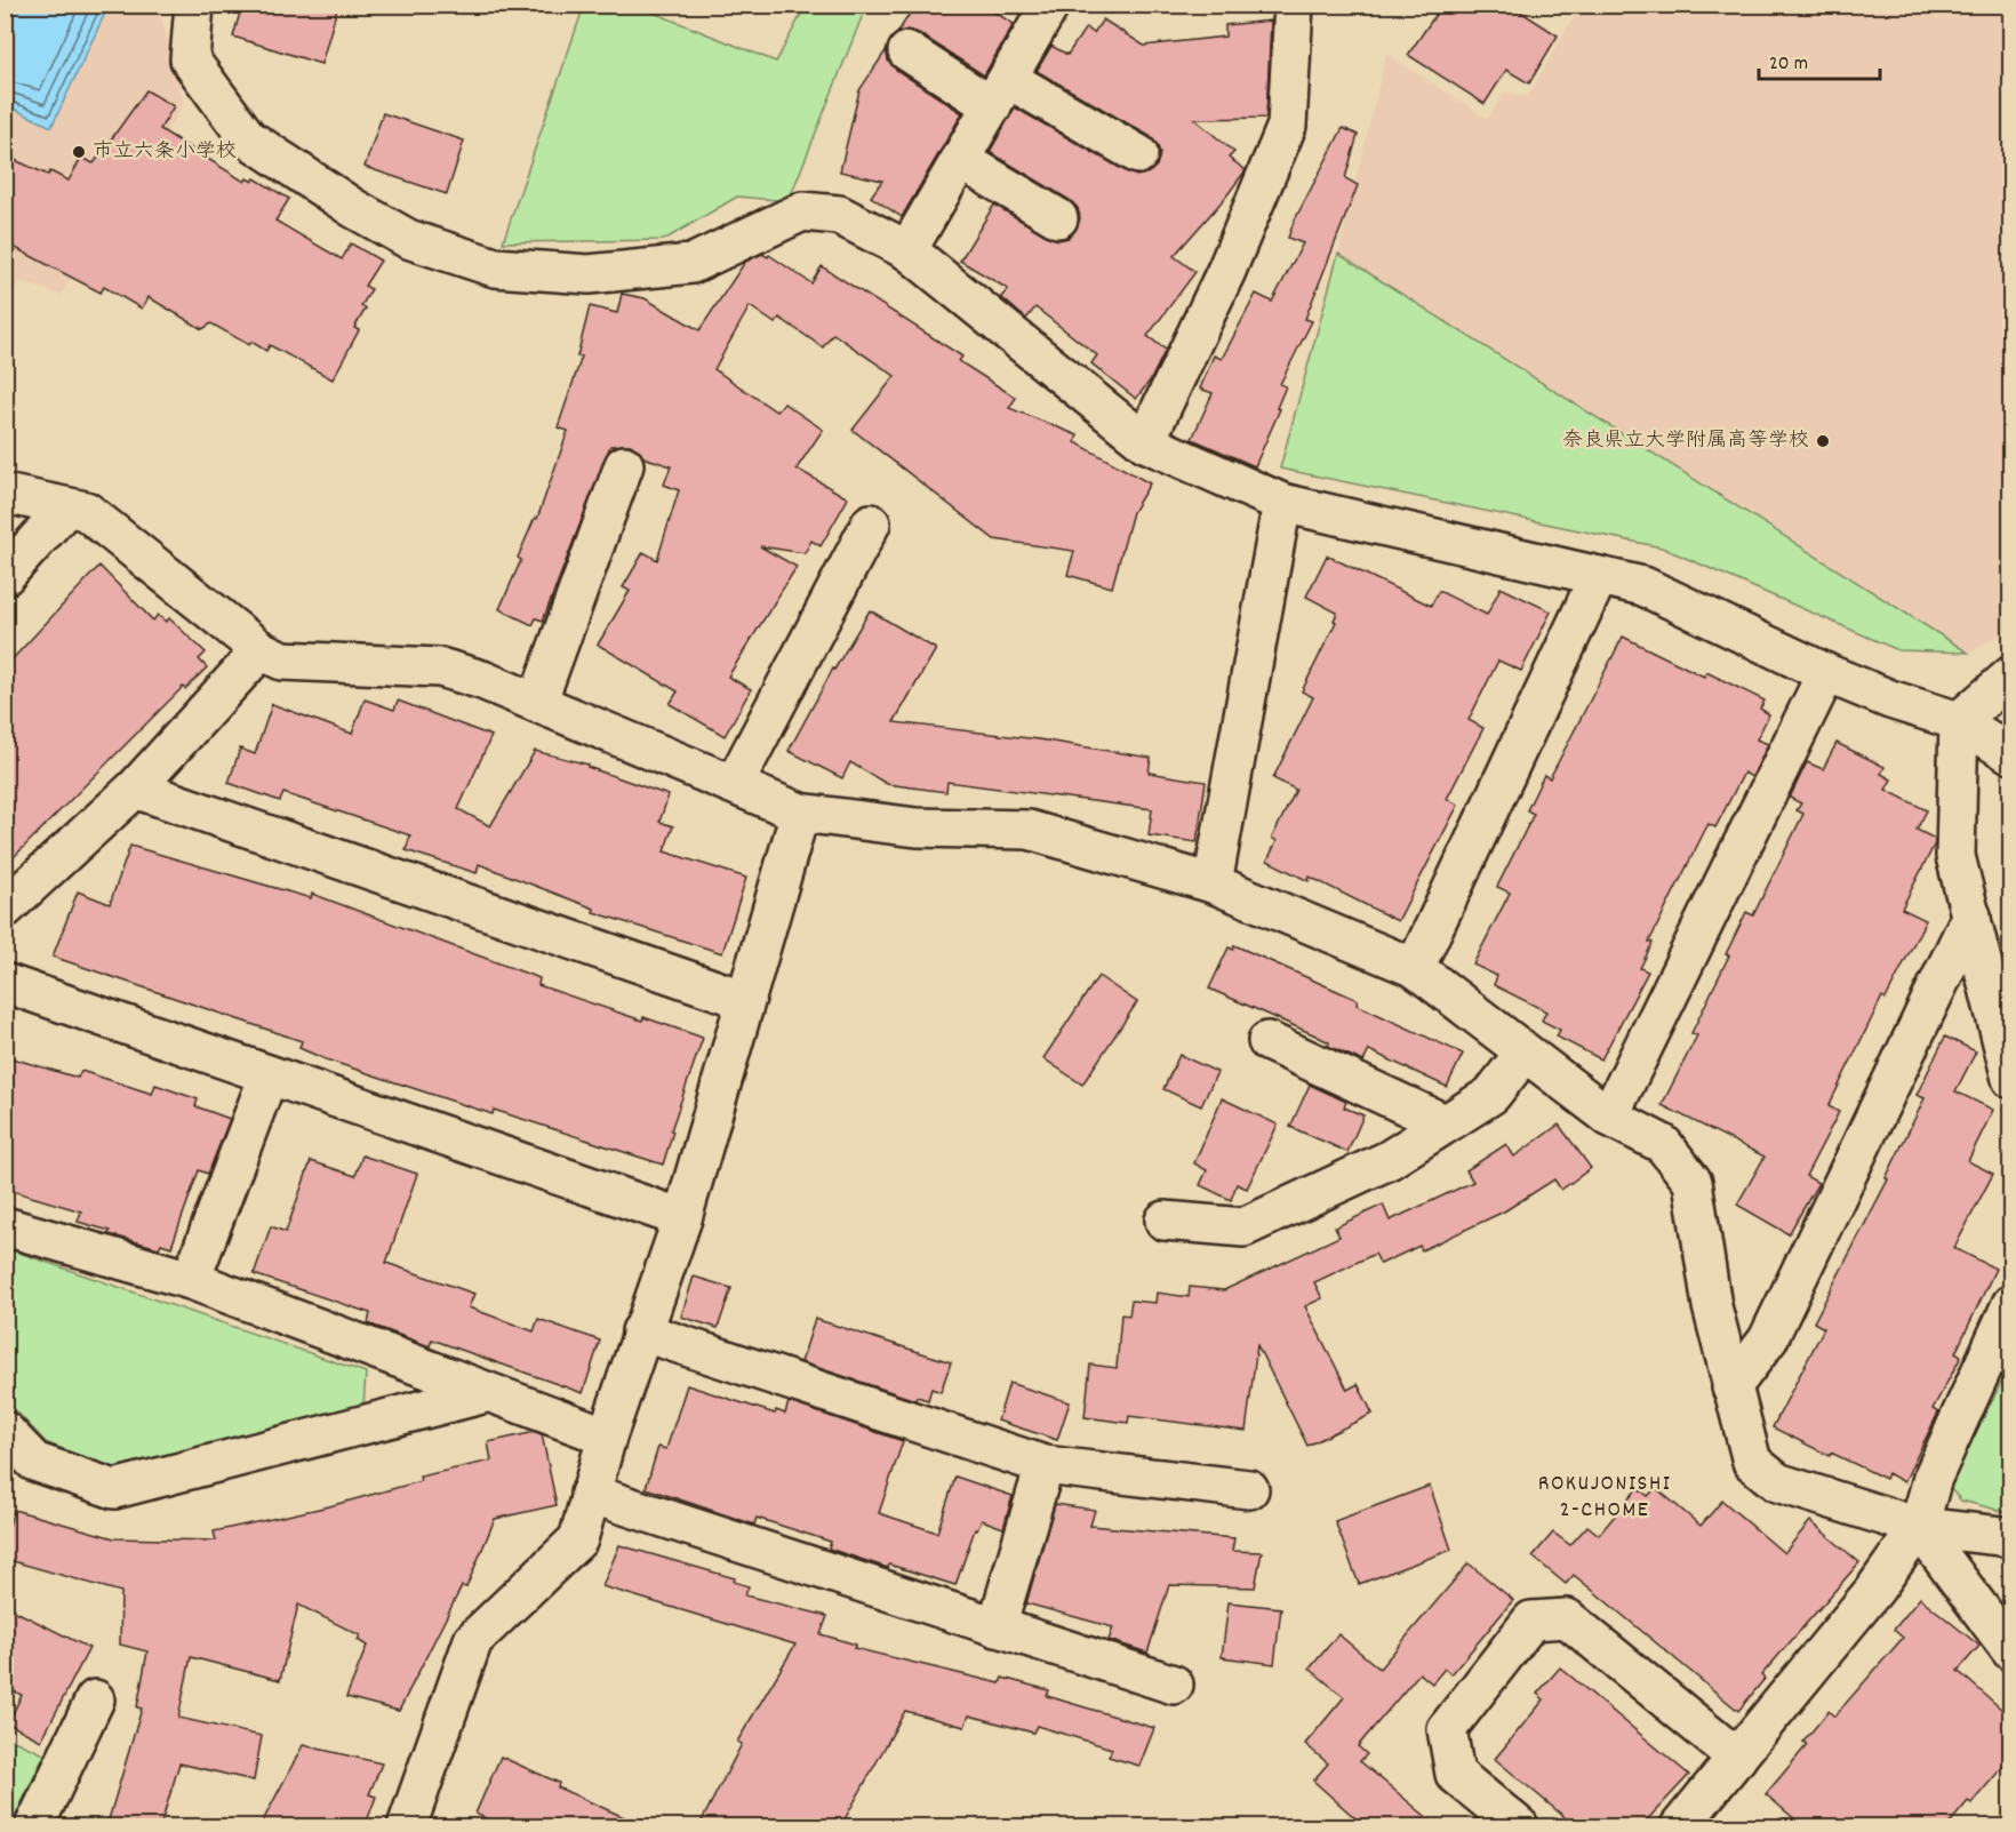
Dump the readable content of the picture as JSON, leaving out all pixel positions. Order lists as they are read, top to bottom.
{
  "districts": ["ROKUJONISHI 2-CHOME"],
  "places": ["市立六条小学校", "奈良県立大学附属高等学校"],
  "scale_bar": "20 m"
}
